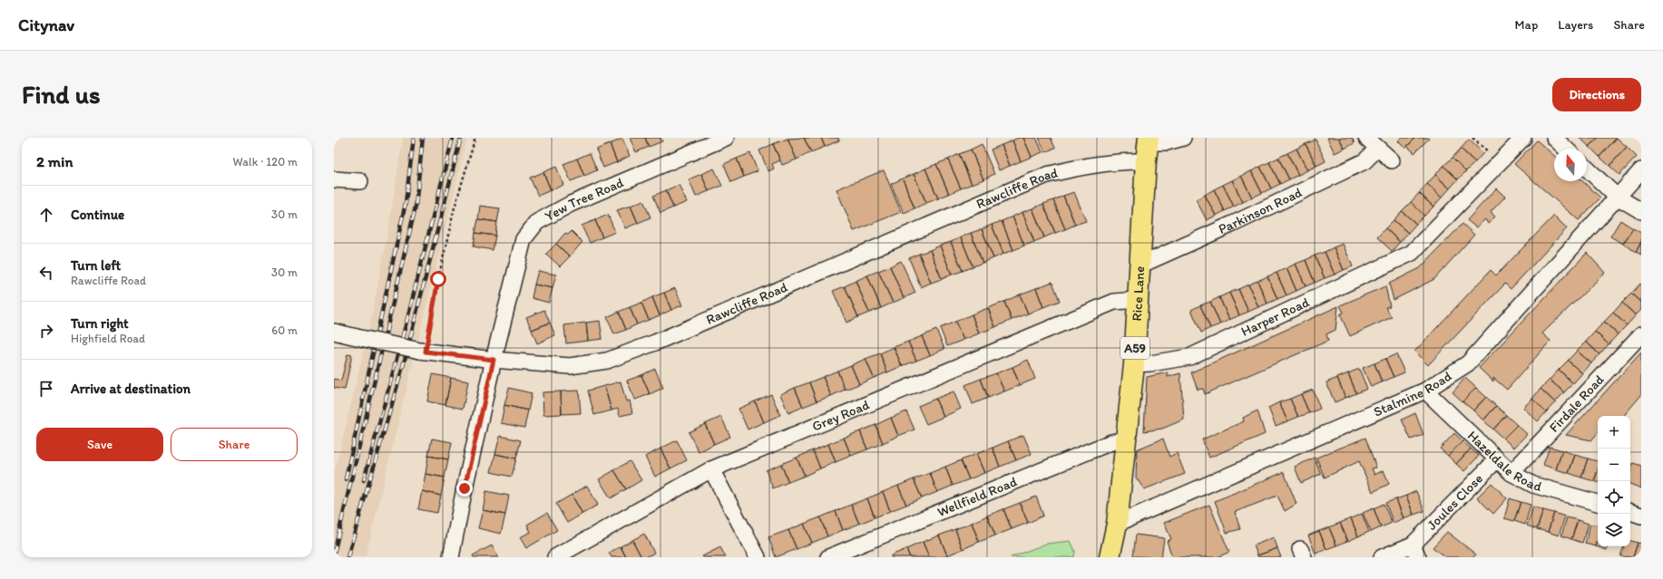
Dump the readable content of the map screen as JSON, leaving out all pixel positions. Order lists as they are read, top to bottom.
{
  "streets": {
    "highway": ["Rice Lane", "A59"],
    "street": [
      "Rawcliffe Road",
      "Yew Tree Road",
      "Parkinson Road",
      "Harper Road",
      "Stalmine Road",
      "Firdale Road",
      "Grey Road",
      "Hazeldale Road",
      "Wellfield Road",
      "Joules Close"
    ]
  },
  "crossings": [
    ["Rawcliffe Road", "Yew Tree Road"],
    ["Rawcliffe Road", "Rice Lane"],
    ["Parkinson Road", "Rice Lane"],
    ["Rice Lane", "Harper Road"],
    ["Rice Lane", "Stalmine Road"],
    ["Rice Lane", "Grey Road"],
    ["Rice Lane", "Wellfield Road"],
    ["Stalmine Road", "Hazeldale Road"],
    ["Firdale Road", "Hazeldale Road"],
    ["Hazeldale Road", "Joules Close"]
  ],
  "north": "top",
  "page": {
    "header": "Citynav",
    "nav": ["Map", "Layers", "Share"],
    "buttons": [
      "Directions",
      ["Save", "Share"]
    ],
    "title": "Find us",
    "heading": ["2 min", "Walk · 120 m"],
    "list": [
      ["Continue", "30 m"],
      ["Turn left", "Rawcliffe Road", "30 m"],
      ["Turn right", "Highfield Road", "60 m"],
      "Arrive at destination"
    ],
    "map_buttons": ["+", "−"]
  }
}
